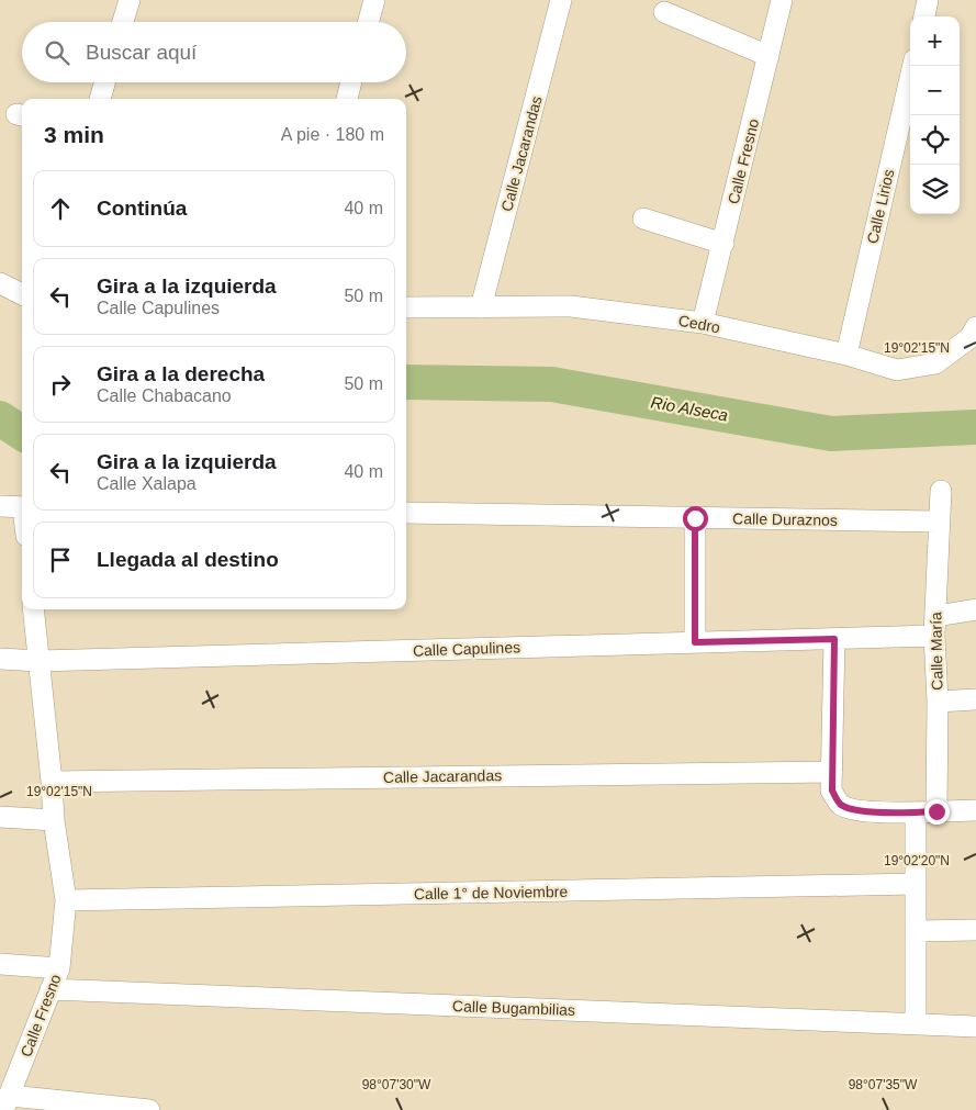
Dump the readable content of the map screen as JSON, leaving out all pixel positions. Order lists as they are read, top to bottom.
{
  "streets": {
    "street": [
      "Calle Jacarandas",
      "Calle Fresno",
      "Calle Lirios",
      "Cedro",
      "Calle Duraznos",
      "Calle Capulines",
      "Calle María",
      "Calle 1° de Noviembre",
      "Calle Bugambilias"
    ]
  },
  "crossings": [
    ["Calle Jacarandas", "Calle Fresno"],
    ["Calle Jacarandas", "Cedro"],
    ["Calle Fresno", "Cedro"],
    ["Calle Fresno", "Calle Capulines"],
    ["Calle Fresno", "Calle 1° de Noviembre"],
    ["Calle Fresno", "Calle Bugambilias"],
    ["Calle Lirios", "Cedro"],
    ["Calle Duraznos", "Calle María"],
    ["Calle Capulines", "Calle María"]
  ],
  "water": ["Rio Alseca"],
  "page": {
    "map_buttons": ["+", "−"],
    "search": "Buscar aquí",
    "heading": ["3 min", "A pie · 180 m"],
    "list": [
      ["Continúa", "40 m"],
      ["Gira a la izquierda", "Calle Capulines", "50 m"],
      ["Gira a la derecha", "Calle Chabacano", "50 m"],
      ["Gira a la izquierda", "Calle Xalapa", "40 m"],
      "Llegada al destino"
    ]
  },
  "coordinates": [
    "19°02'15\"N",
    "19°02'20\"N",
    "98°07'30\"W",
    "98°07'35\"W"
  ]
}
